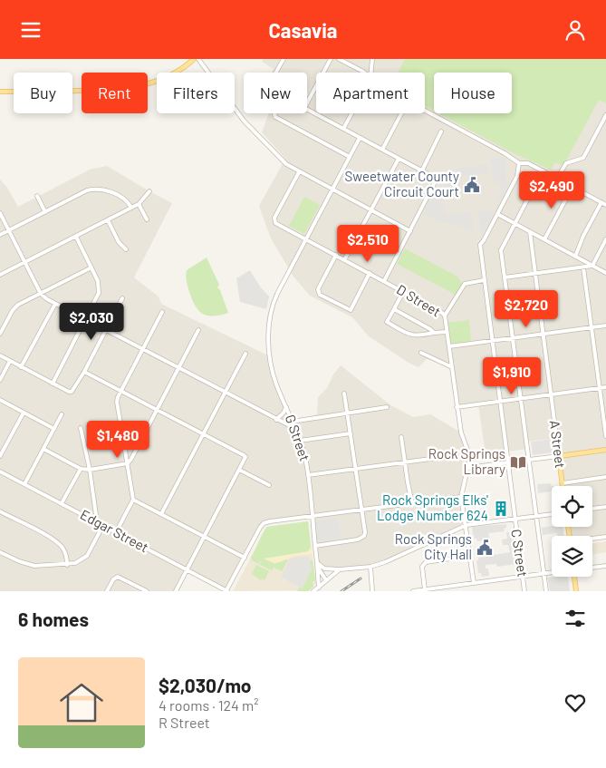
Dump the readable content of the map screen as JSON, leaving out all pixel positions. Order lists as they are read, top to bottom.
{
  "streets": {
    "main road": ["A Street"],
    "street": [
      "D Street",
      "G Street",
      "Edgar Street",
      "C Street"
    ]
  },
  "crossings": [
    ["D Street", "G Street"]
  ],
  "places": {
    "public building": ["Sweetwater County Circuit Court", "Rock Springs City Hall"],
    "library": ["Rock Springs Library"],
    "building": ["Rock Springs Elks' Lodge Number 624"]
  },
  "page": {
    "header": "Casavia",
    "chip": [
      "Buy",
      "Rent",
      "Filters",
      "New",
      "Apartment",
      "House"
    ],
    "price": [
      "$2,490",
      "$2,510",
      "$2,720",
      "$2,030",
      "$1,910",
      "$1,480"
    ],
    "heading": "6 homes",
    "list": [
      {
        "name": "$2,030/mo",
        "note": "4 rooms · 124 m² · R Street"
      }
    ]
  }
}
